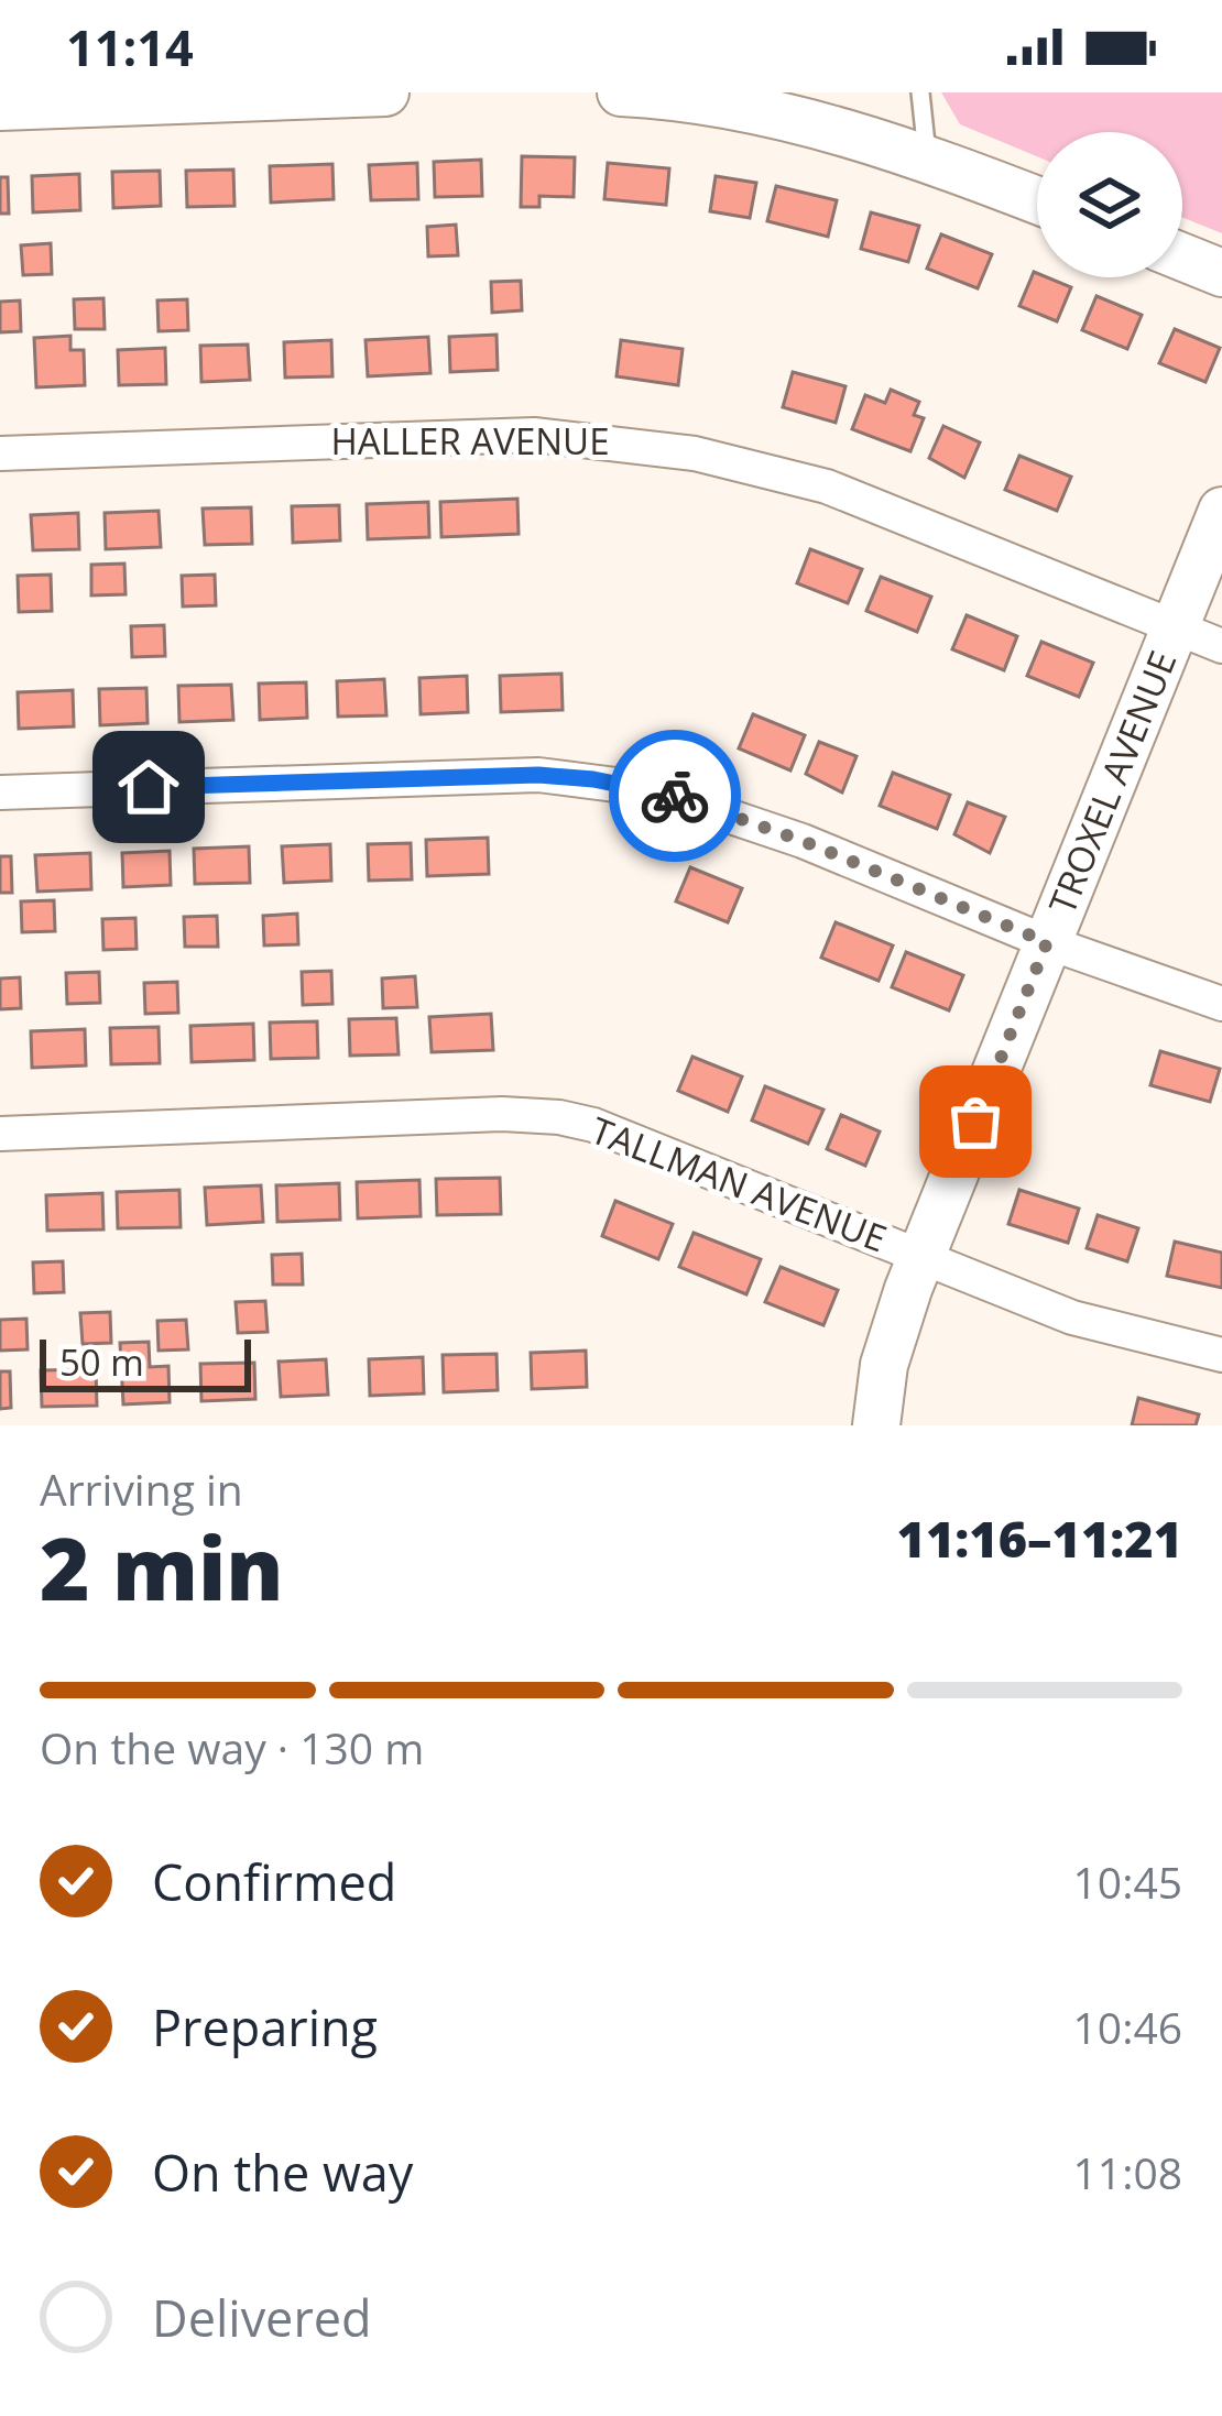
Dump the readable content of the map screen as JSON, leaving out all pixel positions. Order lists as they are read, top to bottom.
{
  "streets": {
    "street": ["HALLER AVENUE", "TROXEL AVENUE", "TALLMAN AVENUE"]
  },
  "crossings": [
    ["HALLER AVENUE", "TROXEL AVENUE"],
    ["TROXEL AVENUE", "TALLMAN AVENUE"]
  ],
  "scale_bar": "50 m",
  "page": {
    "status": "11:14",
    "scale": "50 m",
    "heading": ["2 min", "Arriving in", "11:16–11:21"],
    "bar": "On the way · 130 m",
    "list": [
      ["Confirmed", "10:45"],
      ["Preparing", "10:46"],
      ["On the way", "11:08"],
      "Delivered"
    ]
  }
}
